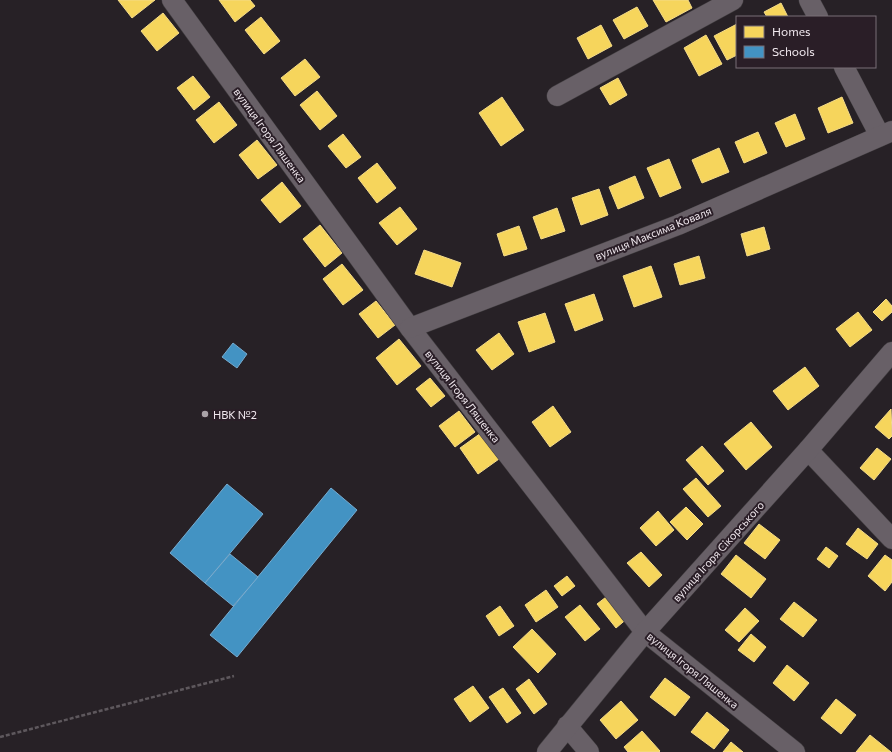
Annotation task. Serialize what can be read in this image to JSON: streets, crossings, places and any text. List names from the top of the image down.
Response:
{
  "streets": {
    "street": ["вулиця Ігоря Ляшенка", "вулиця Максима Коваля", "вулиця Ігоря Сікорського"]
  },
  "crossings": [
    ["вулиця Ігоря Ляшенка", "вулиця Максима Коваля"],
    ["вулиця Ігоря Ляшенка", "вулиця Ігоря Сікорського"]
  ],
  "places": ["НВК №2"],
  "legend": ["Homes", "Schools"]
}
